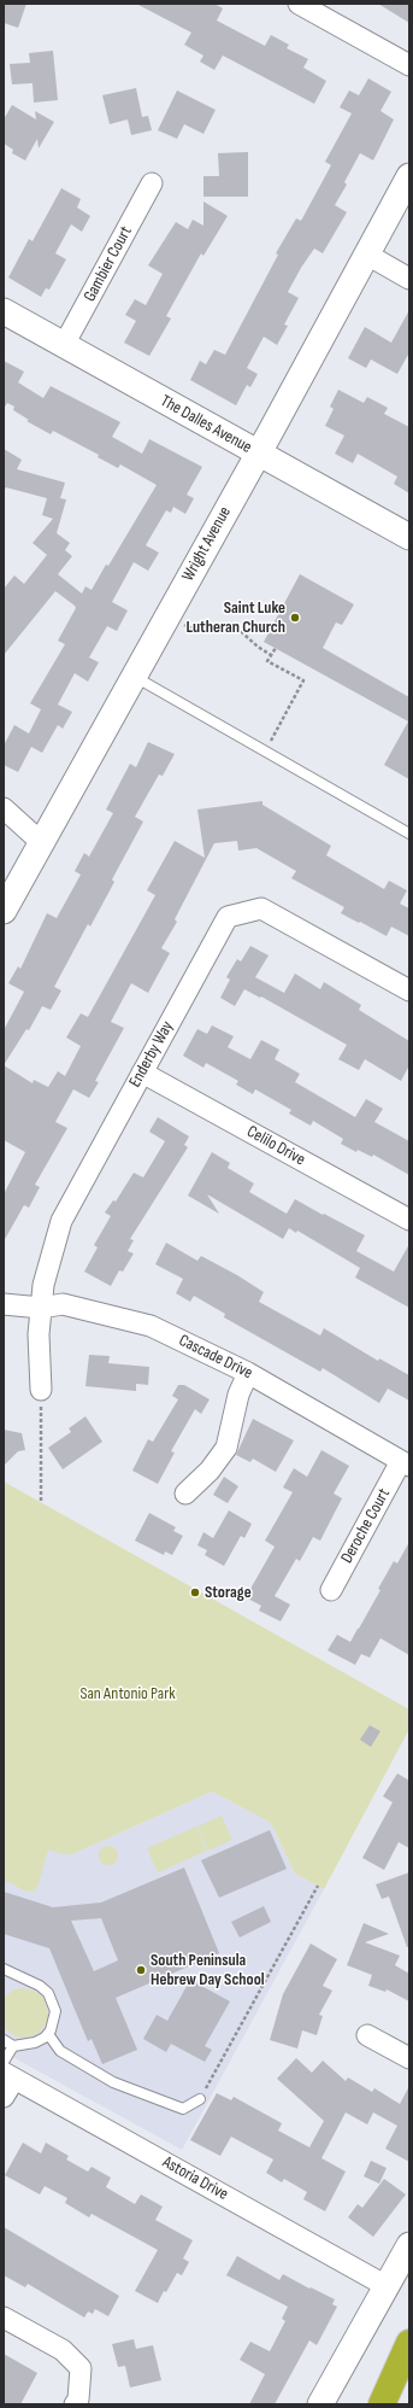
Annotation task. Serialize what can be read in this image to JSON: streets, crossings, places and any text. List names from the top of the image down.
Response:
{
  "streets": {
    "street": [
      "Gambier Court",
      "The Dalles Avenue",
      "Wright Avenue",
      "Enderby Way",
      "Celilo Drive",
      "Cascade Drive",
      "Deroche Court",
      "Astoria Drive"
    ]
  },
  "crossings": [
    ["Gambier Court", "The Dalles Avenue"],
    ["The Dalles Avenue", "Wright Avenue"],
    ["Enderby Way", "Celilo Drive"],
    ["Enderby Way", "Cascade Drive"],
    ["Cascade Drive", "Deroche Court"]
  ],
  "parks": ["San Antonio Park"],
  "places": ["Saint Luke Lutheran Church", "Storage", "South Peninsula Hebrew Day School"]
}
